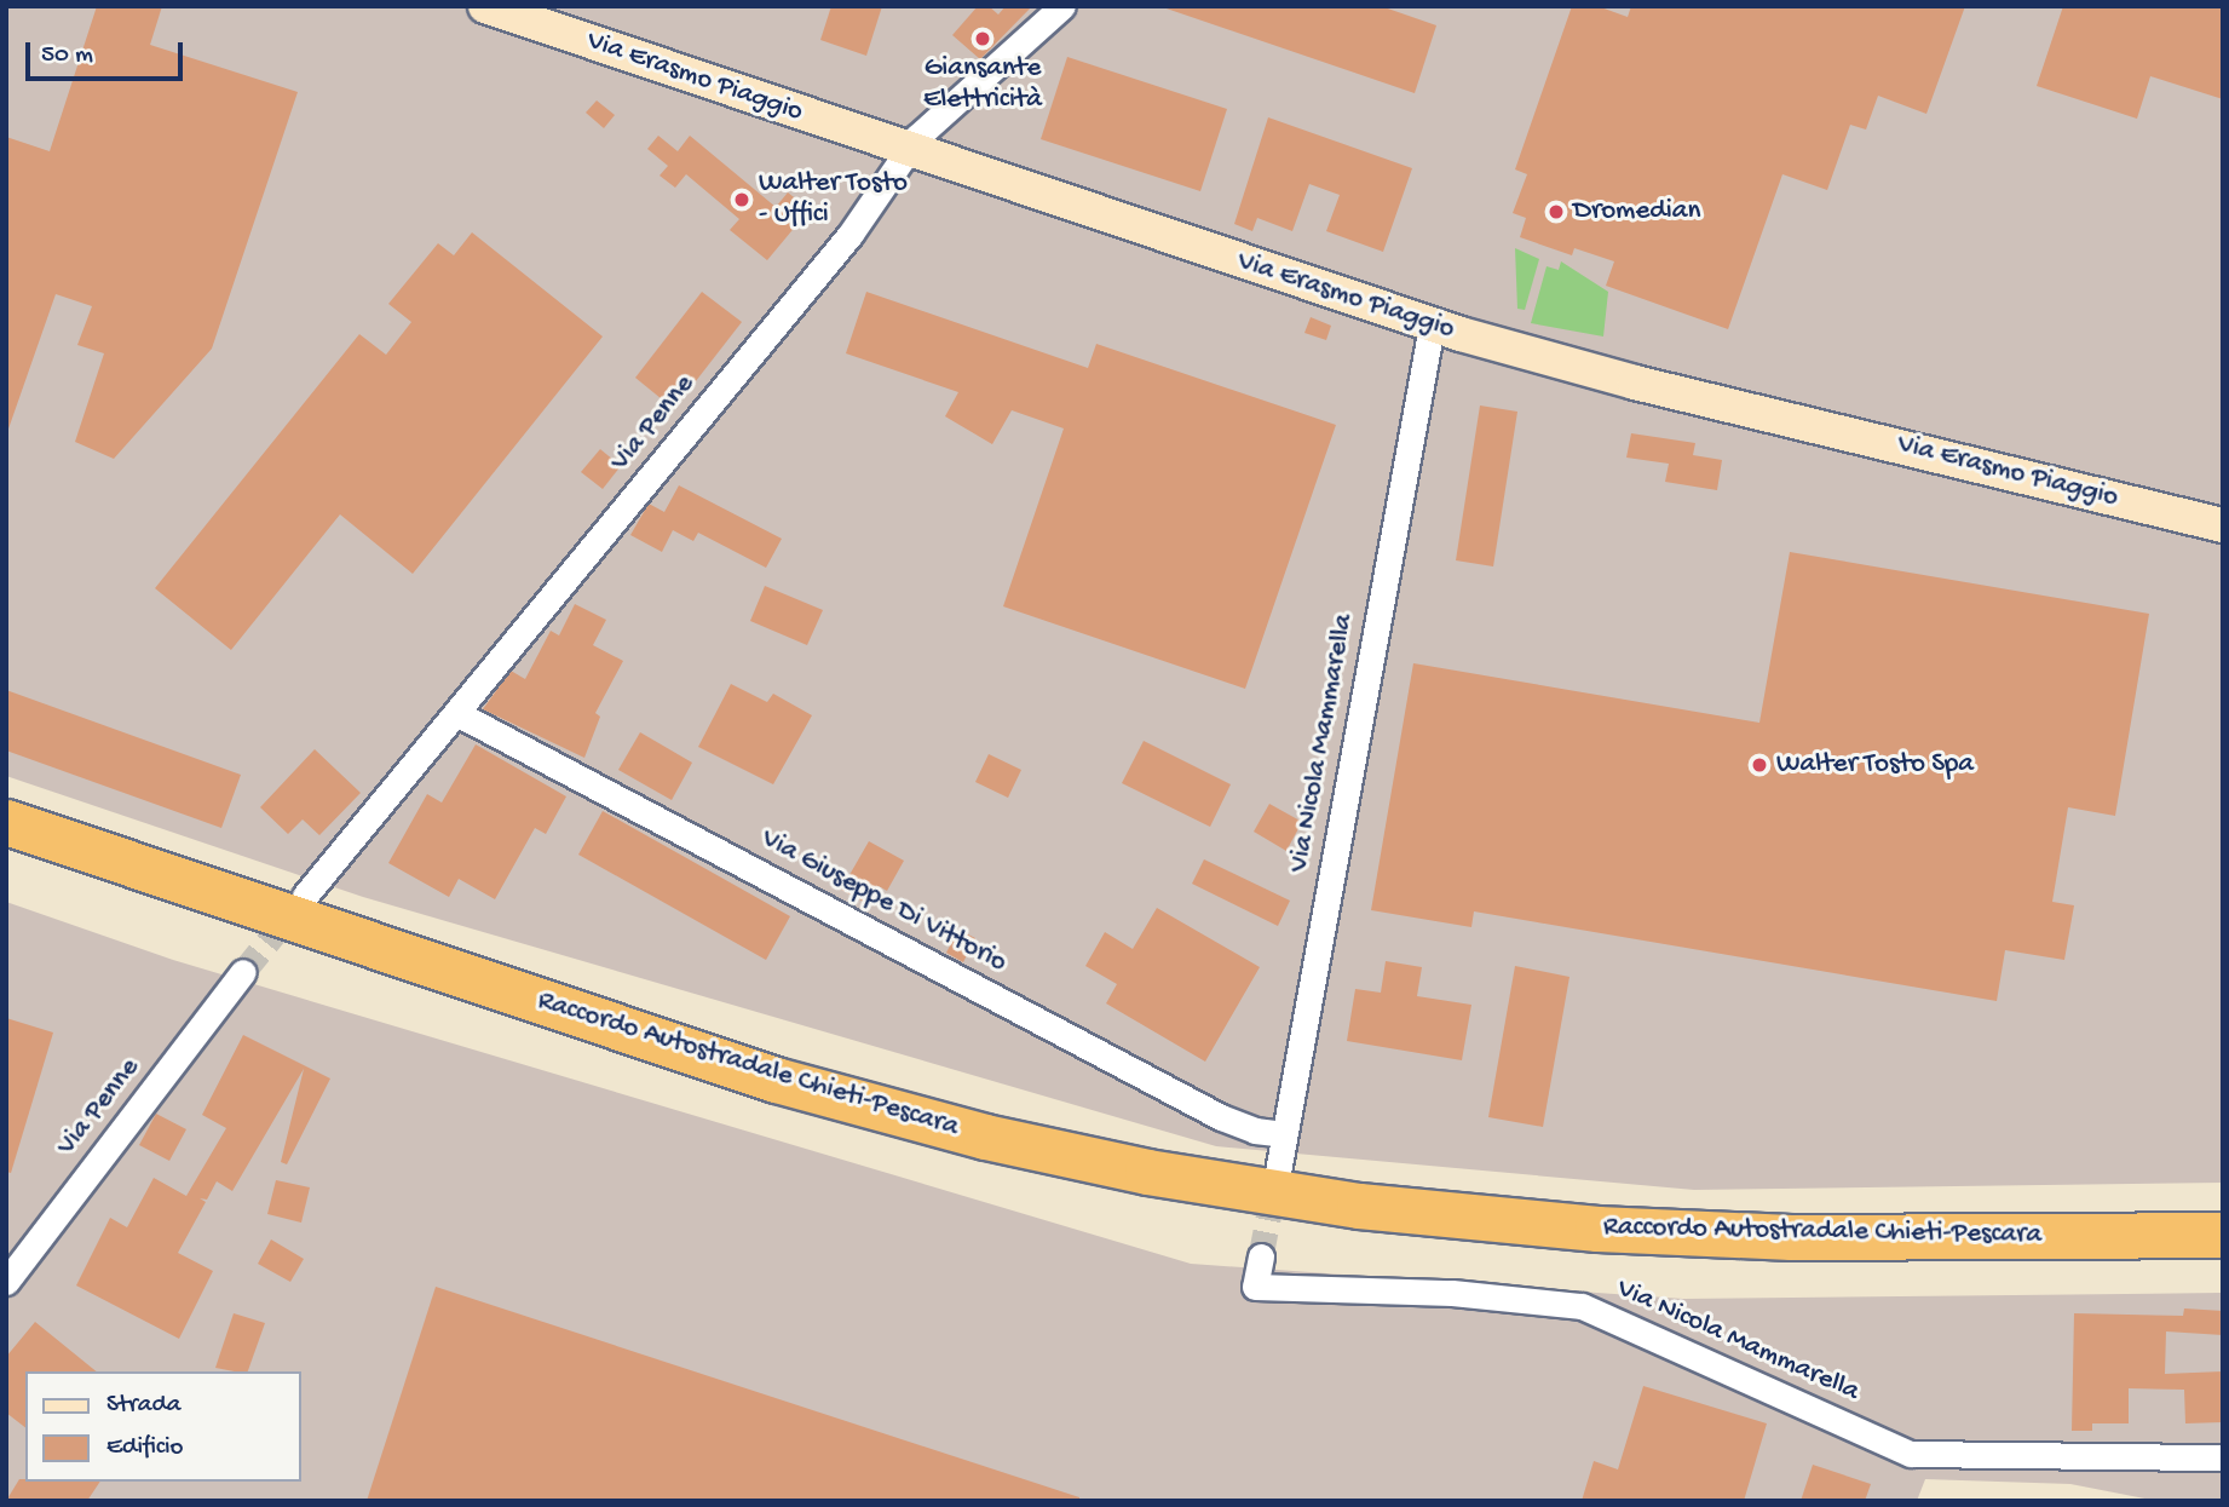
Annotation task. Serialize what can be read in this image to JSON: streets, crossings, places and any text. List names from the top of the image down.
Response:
{
  "streets": {
    "highway": ["Raccordo Autostradale Chieti-Pescara"],
    "street": [
      "Via Erasmo Piaggio",
      "Via Penne",
      "Via Nicola Mammarella",
      "Via Giuseppe Di Vittorio"
    ]
  },
  "crossings": [
    ["Via Erasmo Piaggio", "Via Penne"],
    ["Via Erasmo Piaggio", "Via Nicola Mammarella"],
    ["Via Penne", "Via Giuseppe Di Vittorio"],
    ["Via Nicola Mammarella", "Via Giuseppe Di Vittorio"]
  ],
  "places": [
    "Giansante Elettricità",
    "Walter Tosto - Uffici",
    "Dromedian",
    "Walter Tosto Spa"
  ],
  "legend": ["Strada", "Edificio"],
  "scale_bar": "50 m"
}
